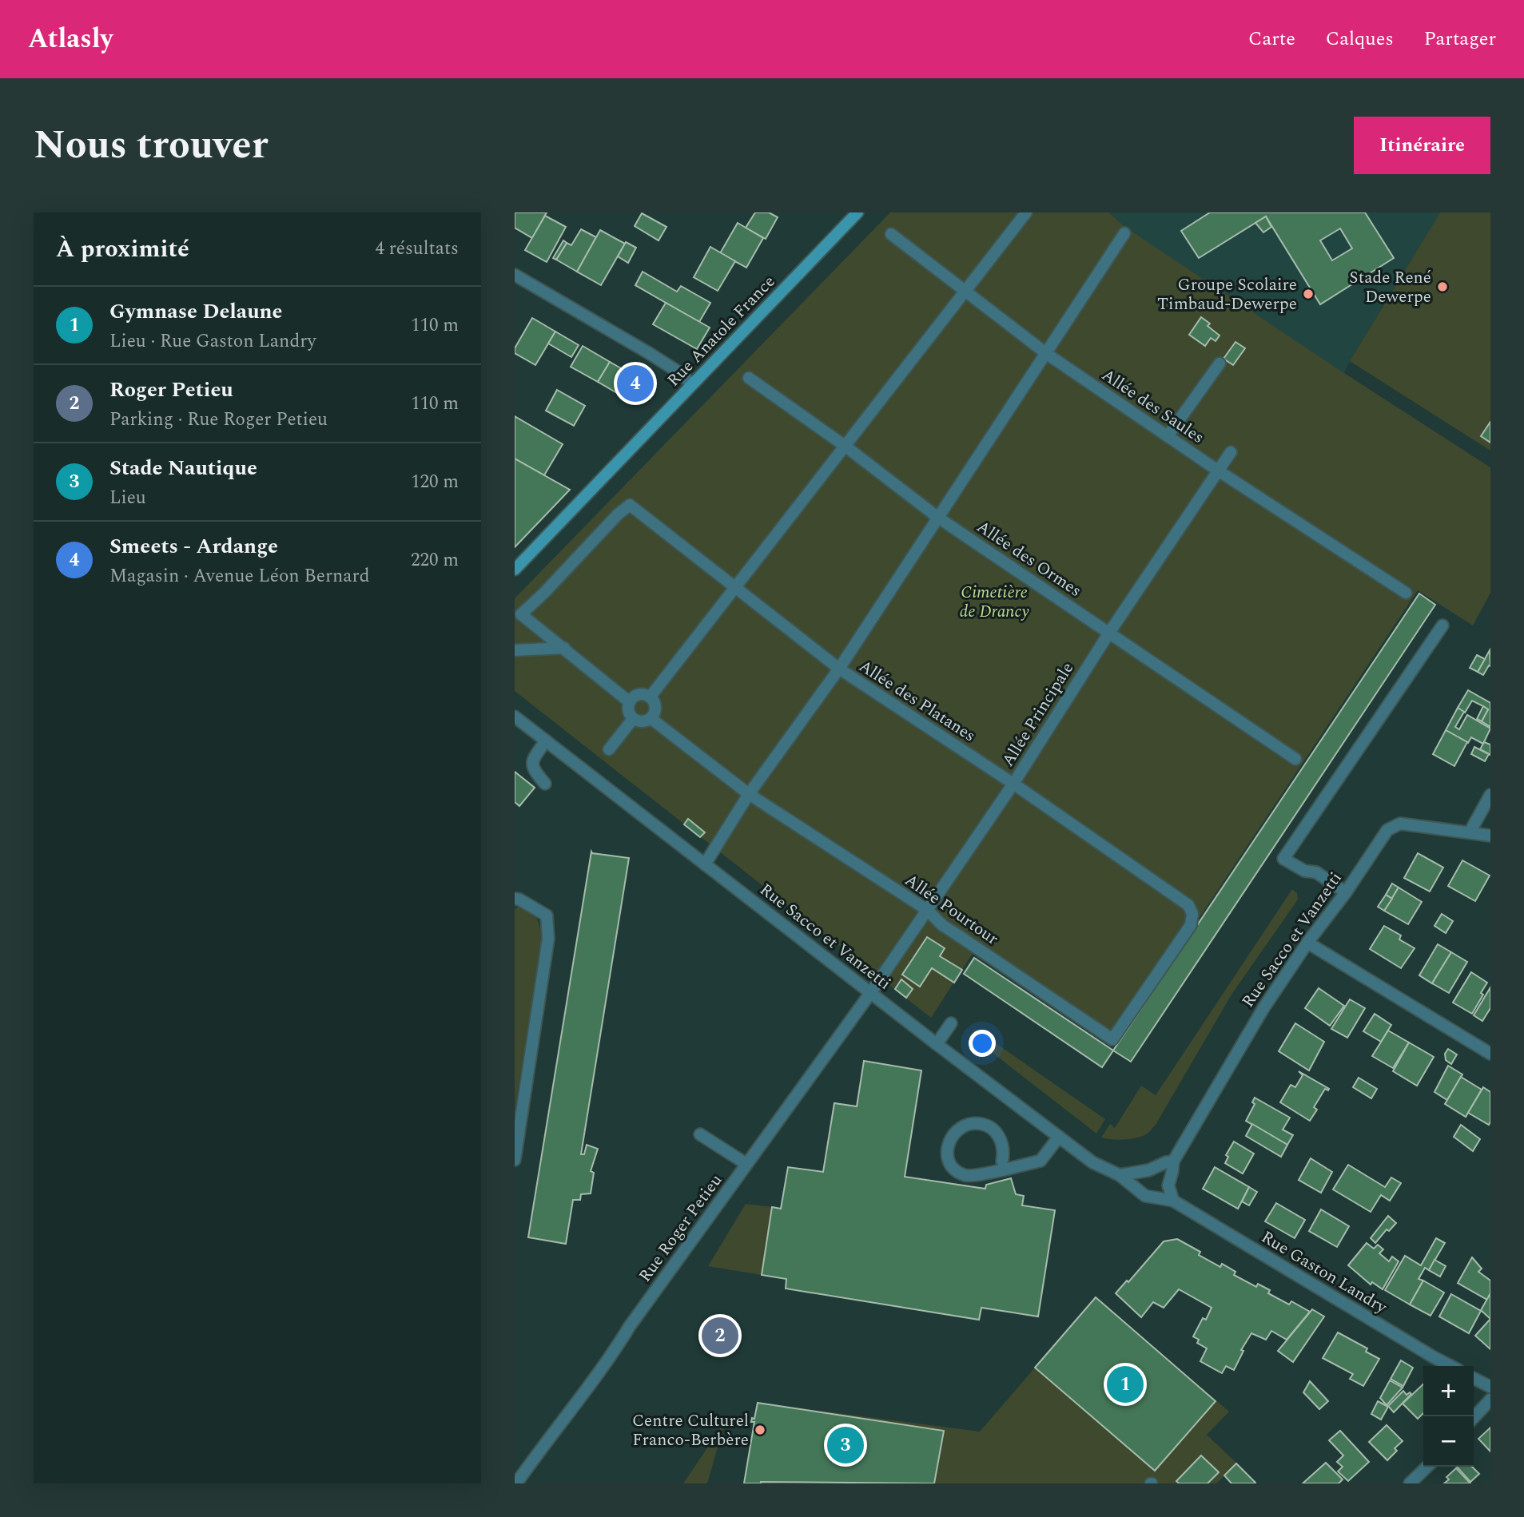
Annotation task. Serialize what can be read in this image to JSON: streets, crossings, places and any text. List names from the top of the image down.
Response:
{
  "streets": {
    "main road": ["Rue Anatole France"],
    "street": [
      "Allée des Saules",
      "Allée des Ormes",
      "Allée des Platanes",
      "Allée Principale",
      "Allée Pourtour",
      "Rue Sacco et Vanzetti",
      "Rue Roger Petieu",
      "Rue Gaston Landry"
    ]
  },
  "crossings": [
    ["Allée des Saules", "Allée Principale"],
    ["Allée des Ormes", "Allée Principale"],
    ["Allée des Platanes", "Allée Principale"],
    ["Allée des Platanes", "Allée Pourtour"],
    ["Allée Principale", "Allée Pourtour"],
    ["Allée Principale", "Rue Sacco et Vanzetti"],
    ["Allée Principale", "Rue Roger Petieu"],
    ["Rue Sacco et Vanzetti", "Rue Roger Petieu"],
    ["Rue Sacco et Vanzetti", "Rue Gaston Landry"]
  ],
  "parks": ["Cimetière de Drancy"],
  "places": ["Stade René Dewerpe", "Groupe Scolaire Timbaud-Dewerpe", "Centre Culturel Franco-Berbère"],
  "page": {
    "header": "Atlasly",
    "nav": ["Carte", "Calques", "Partager"],
    "title": "Nous trouver",
    "buttons": "Itinéraire",
    "heading": ["À proximité", "4 résultats"],
    "list": [
      {
        "mark": "1",
        "name": "Gymnase Delaune",
        "note": "Lieu · Rue Gaston Landry",
        "value": "110 m"
      },
      {
        "mark": "2",
        "name": "Roger Petieu",
        "note": "Parking · Rue Roger Petieu",
        "value": "110 m"
      },
      {
        "mark": "3",
        "name": "Stade Nautique",
        "note": "Lieu",
        "value": "120 m"
      },
      {
        "mark": "4",
        "name": "Smeets - Ardange",
        "note": "Magasin · Avenue Léon Bernard",
        "value": "220 m"
      }
    ],
    "pins": [
      "4",
      "2",
      "1",
      "3"
    ],
    "map_buttons": ["+", "−"]
  }
}
